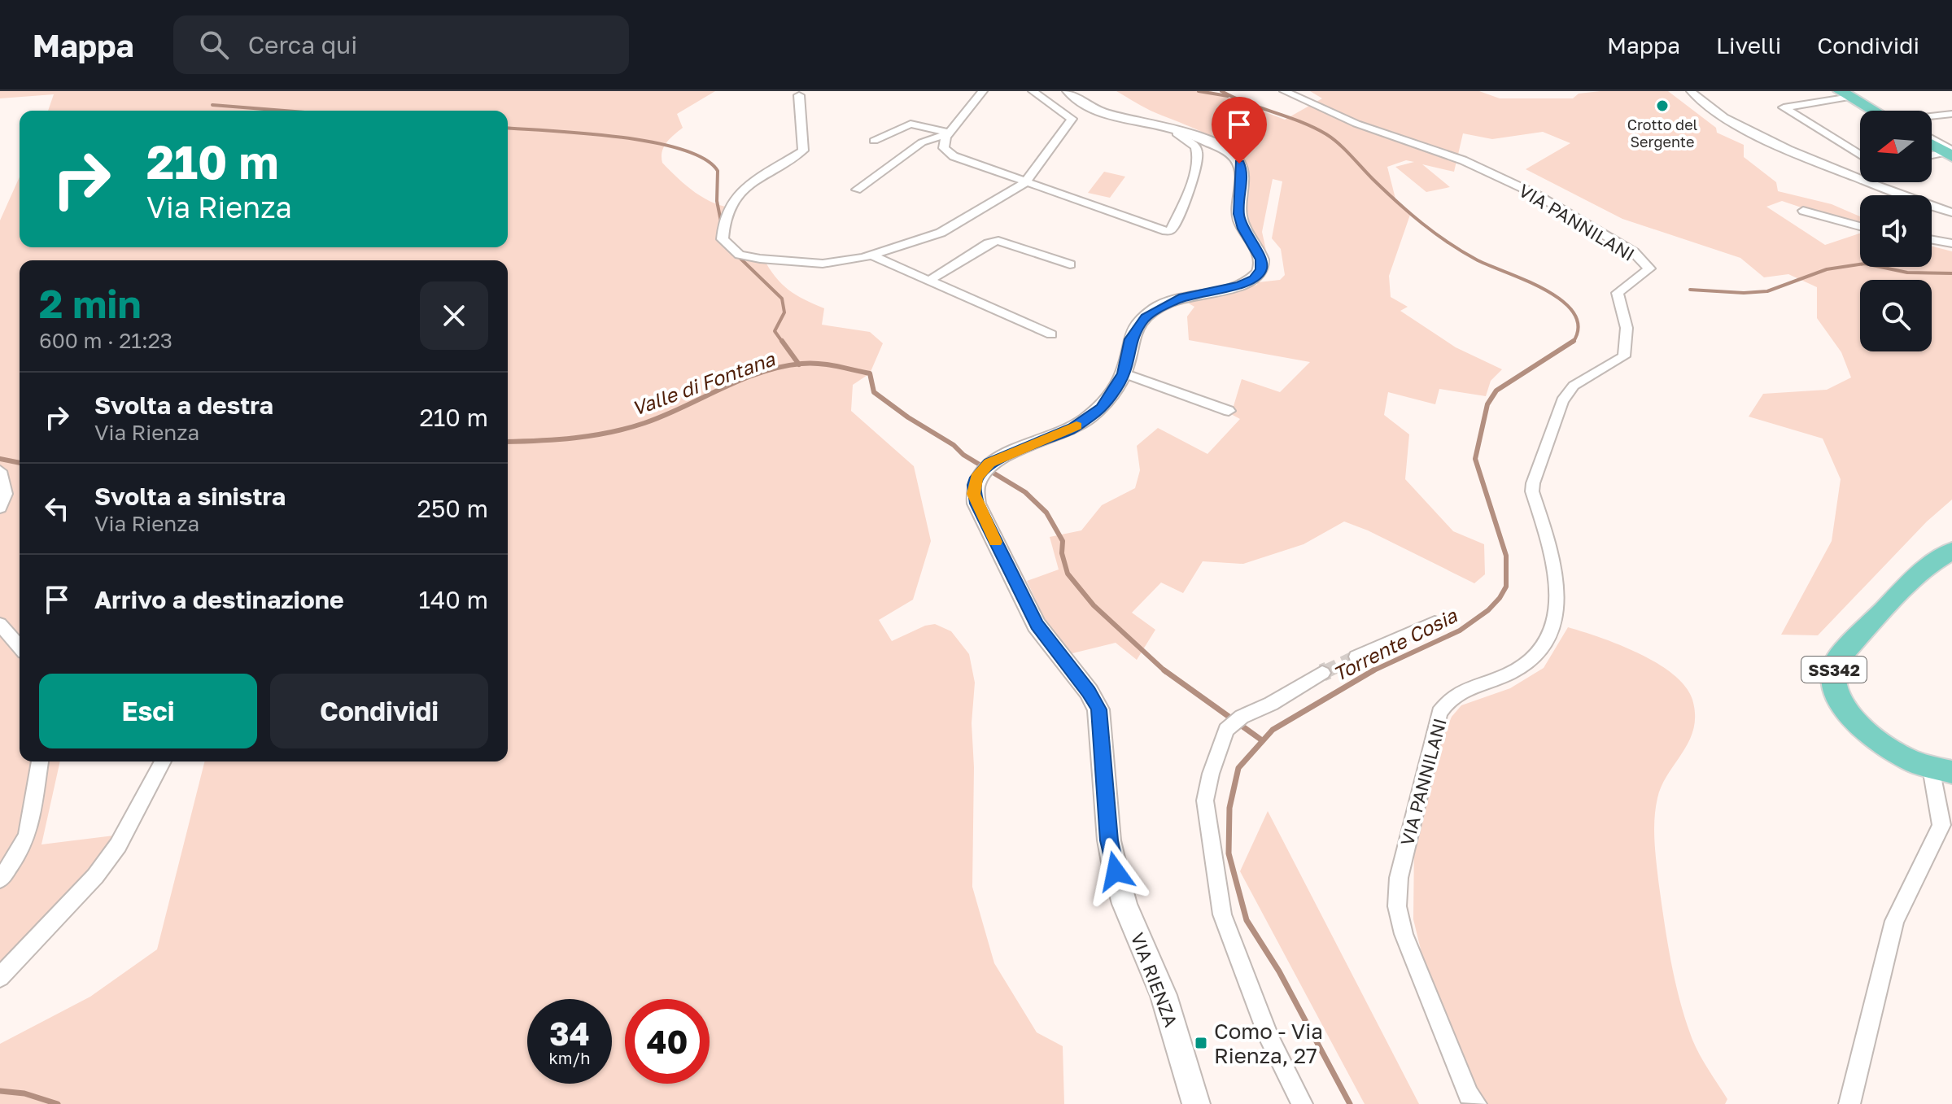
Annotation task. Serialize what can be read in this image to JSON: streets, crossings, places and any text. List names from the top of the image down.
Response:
{
  "streets": {
    "main road": ["SS342"],
    "street": ["VIA PANNILANI", "VIA RIENZA"]
  },
  "water": ["Valle di Fontana", "Torrente Cosia"],
  "places": {
    "other": ["Crotto del Sergente"],
    "transit": ["Como - Via Rienza, 27"]
  },
  "north": "left",
  "page": {
    "header": "Mappa",
    "search": "Cerca qui",
    "nav": ["Mappa", "Livelli", "Condividi"],
    "turn": ["210 m", "Via Rienza"],
    "heading": ["2 min", "600 m · 21:23"],
    "list": [
      {
        "name": "Svolta a destra",
        "note": "Via Rienza",
        "value": "210 m"
      },
      {
        "name": "Svolta a sinistra",
        "note": "Via Rienza",
        "value": "250 m"
      },
      {
        "name": "Arrivo a destinazione",
        "value": "140 m"
      }
    ],
    "buttons": ["Esci", "Condividi"],
    "speed": "34 km/h",
    "limit": "40"
  }
}
